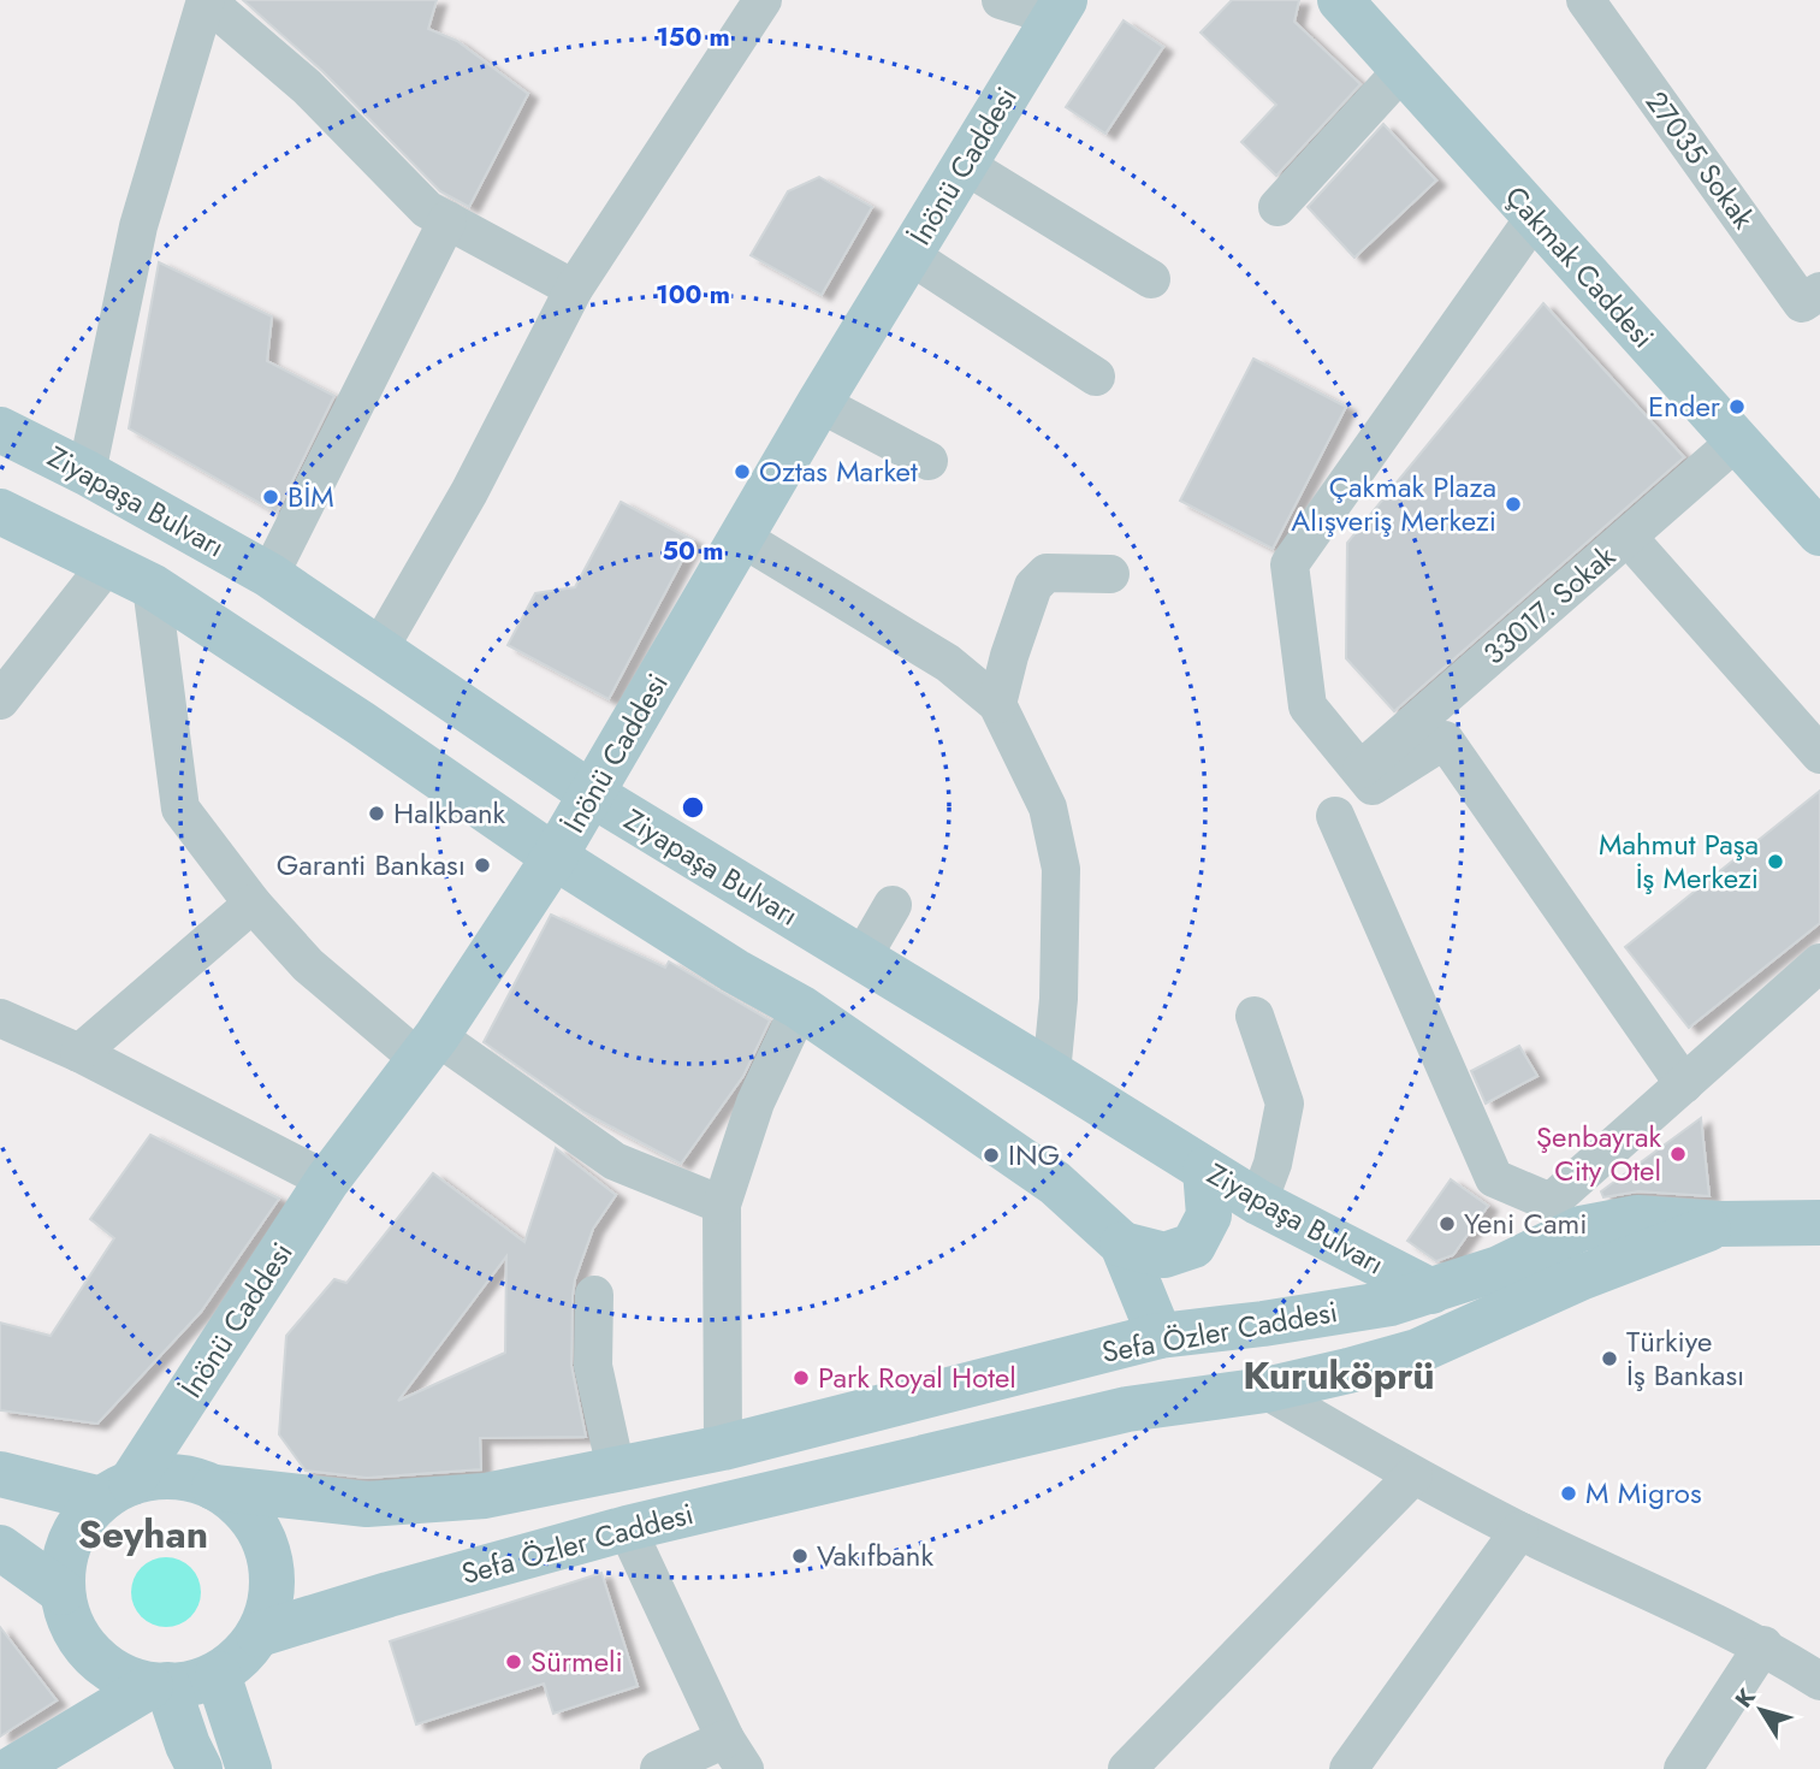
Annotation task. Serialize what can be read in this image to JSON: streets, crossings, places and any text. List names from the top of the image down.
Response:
{
  "streets": {
    "main road": [
      "İnönü Caddesi",
      "Çakmak Caddesi",
      "Ziyapaşa Bulvarı",
      "Sefa Özler Caddesi"
    ],
    "street": ["27035 Sokak", "33017. Sokak"]
  },
  "crossings": [
    ["İnönü Caddesi", "Ziyapaşa Bulvarı"],
    ["İnönü Caddesi", "Sefa Özler Caddesi"],
    ["Çakmak Caddesi", "33017. Sokak"],
    ["Ziyapaşa Bulvarı", "Sefa Özler Caddesi"]
  ],
  "districts": ["Kuruköprü", "Seyhan"],
  "places": [
    "Ender",
    "Oztas Market",
    "BİM",
    "Çakmak Plaza Alışveriş Merkezi",
    "Halkbank",
    "Mahmut Paşa İş Merkezi",
    "Garanti Bankası",
    "Şenbayrak City Otel",
    "ING",
    "Yeni Cami",
    "Türkiye İş Bankası",
    "Park Royal Hotel",
    "M Migros",
    "Vakıfbank",
    "Sürmeli"
  ],
  "north": "top left",
  "rings": ["150 m", "100 m", "50 m"]
}
